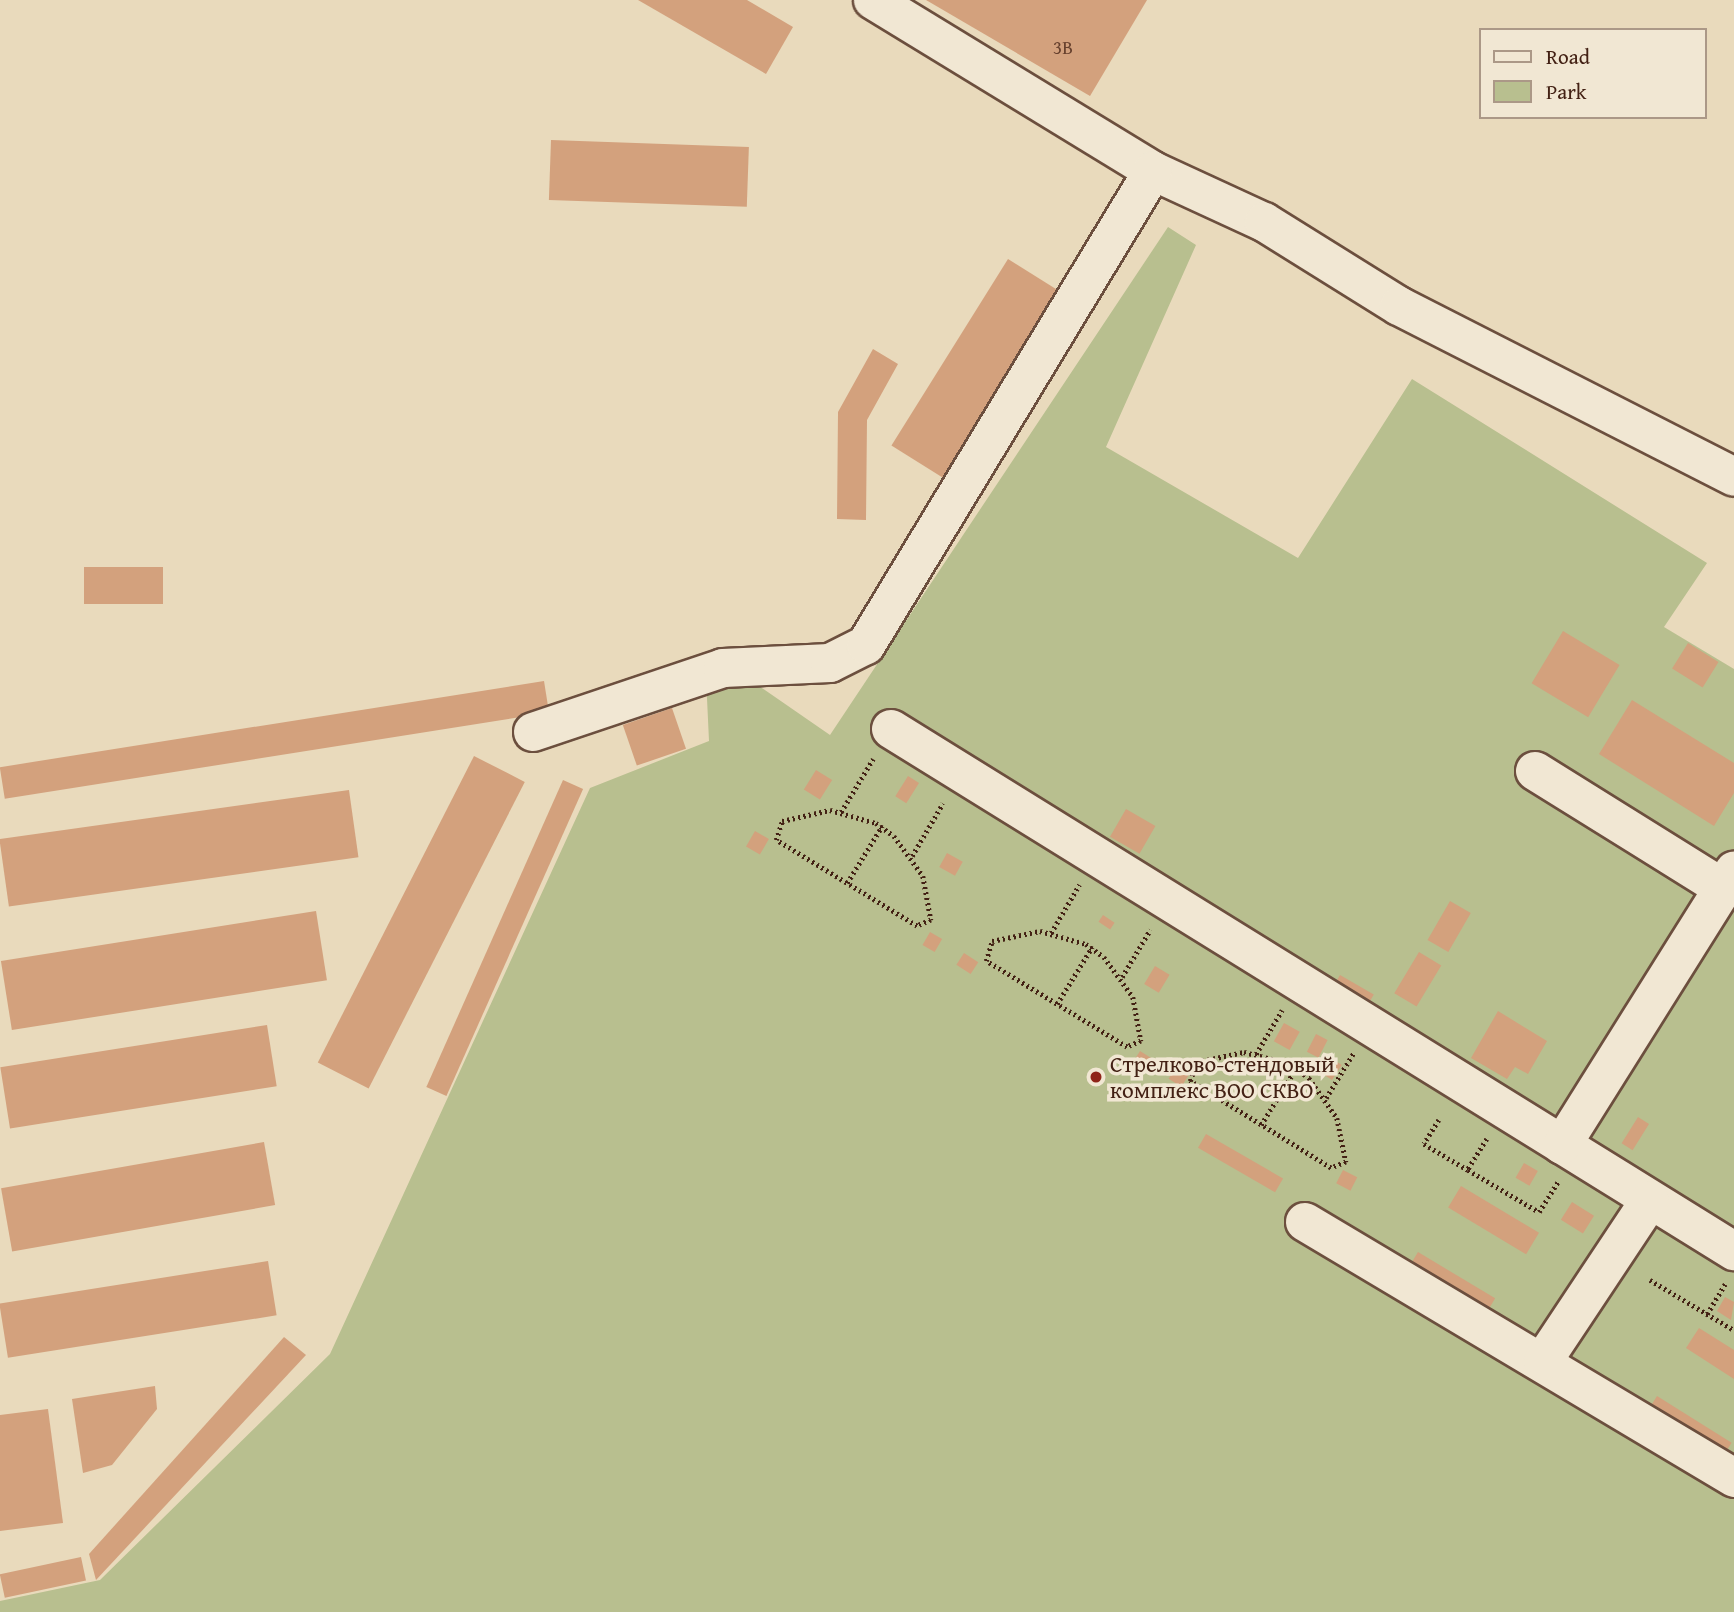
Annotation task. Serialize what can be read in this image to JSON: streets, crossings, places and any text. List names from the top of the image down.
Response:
{
  "places": ["Стрелково-стендовый комплекс ВОО СКВО"],
  "house_numbers": ["3В"],
  "legend": ["Road", "Park"]
}
